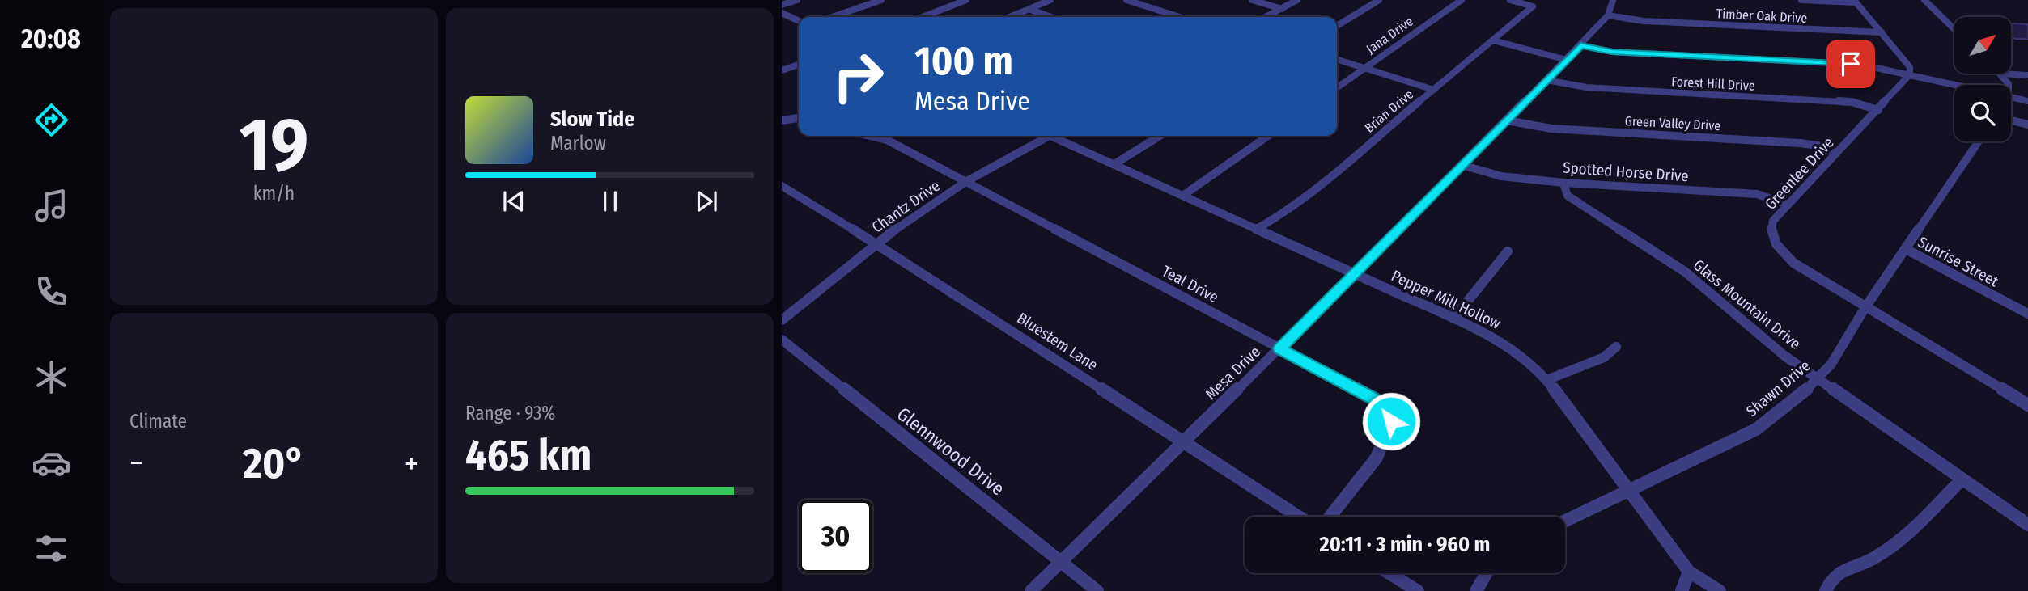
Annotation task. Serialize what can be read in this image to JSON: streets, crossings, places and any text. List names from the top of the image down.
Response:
{
  "streets": {
    "street": [
      "Timber Oak Drive",
      "Jana Drive",
      "Forest Hill Drive",
      "Brian Drive",
      "Green Valley Drive",
      "Spotted Horse Drive",
      "Greenlee Drive",
      "Chantz Drive",
      "Sunrise Street",
      "Teal Drive",
      "Pepper Mill Hollow",
      "Glass Mountain Drive",
      "Bluestem Lane",
      "Mesa Drive",
      "Shawn Drive",
      "Glennwood Drive"
    ]
  },
  "crossings": [
    ["Timber Oak Drive", "Mesa Drive"],
    ["Forest Hill Drive", "Greenlee Drive"],
    ["Forest Hill Drive", "Mesa Drive"],
    ["Brian Drive", "Pepper Mill Hollow"],
    ["Green Valley Drive", "Greenlee Drive"],
    ["Green Valley Drive", "Mesa Drive"],
    ["Spotted Horse Drive", "Greenlee Drive"],
    ["Spotted Horse Drive", "Glass Mountain Drive"],
    ["Spotted Horse Drive", "Mesa Drive"],
    ["Greenlee Drive", "Shawn Drive"],
    ["Chantz Drive", "Teal Drive"],
    ["Chantz Drive", "Bluestem Lane"],
    ["Sunrise Street", "Shawn Drive"],
    ["Teal Drive", "Mesa Drive"],
    ["Pepper Mill Hollow", "Mesa Drive"],
    ["Pepper Mill Hollow", "Shawn Drive"],
    ["Glass Mountain Drive", "Shawn Drive"],
    ["Bluestem Lane", "Mesa Drive"],
    ["Mesa Drive", "Glennwood Drive"]
  ],
  "north": "top right",
  "page": {
    "tabs": "20:08",
    "tile": [
      ["19", "km/h"],
      "Climate",
      ["Range · 93%", "465 km"]
    ],
    "turn": ["100 m", "Mesa Drive"],
    "song": ["Slow Tide", "Marlow"],
    "heat": ["−", "20°", "+"],
    "limit": "30",
    "trip": "20:11 · 3 min · 960 m"
  }
}
